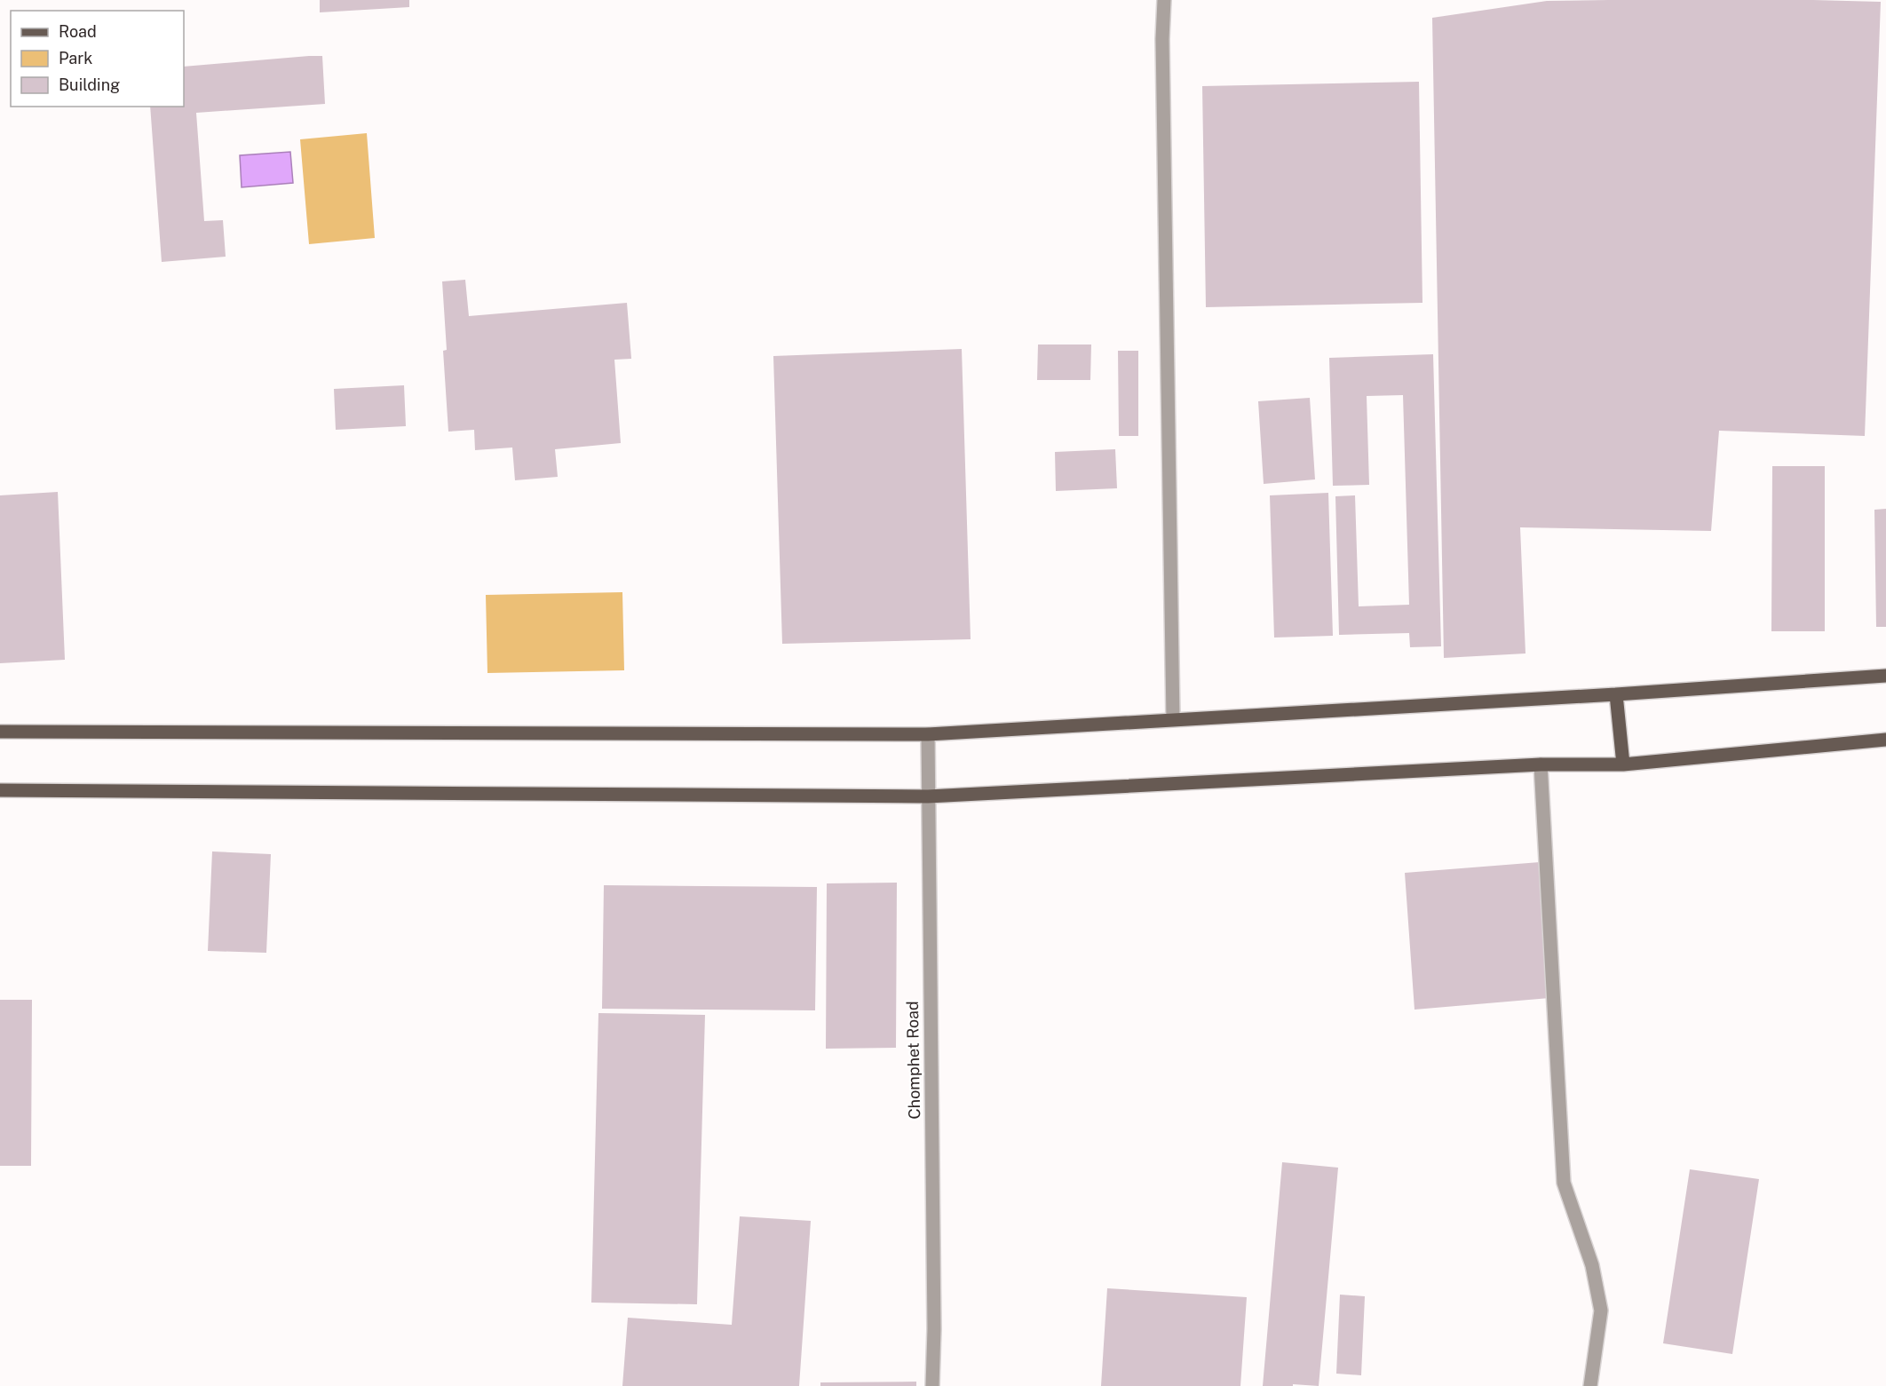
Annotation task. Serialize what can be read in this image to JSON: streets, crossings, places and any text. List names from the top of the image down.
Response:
{
  "streets": {
    "street": ["Chomphet Road"]
  },
  "legend": ["Road", "Park", "Building"]
}
